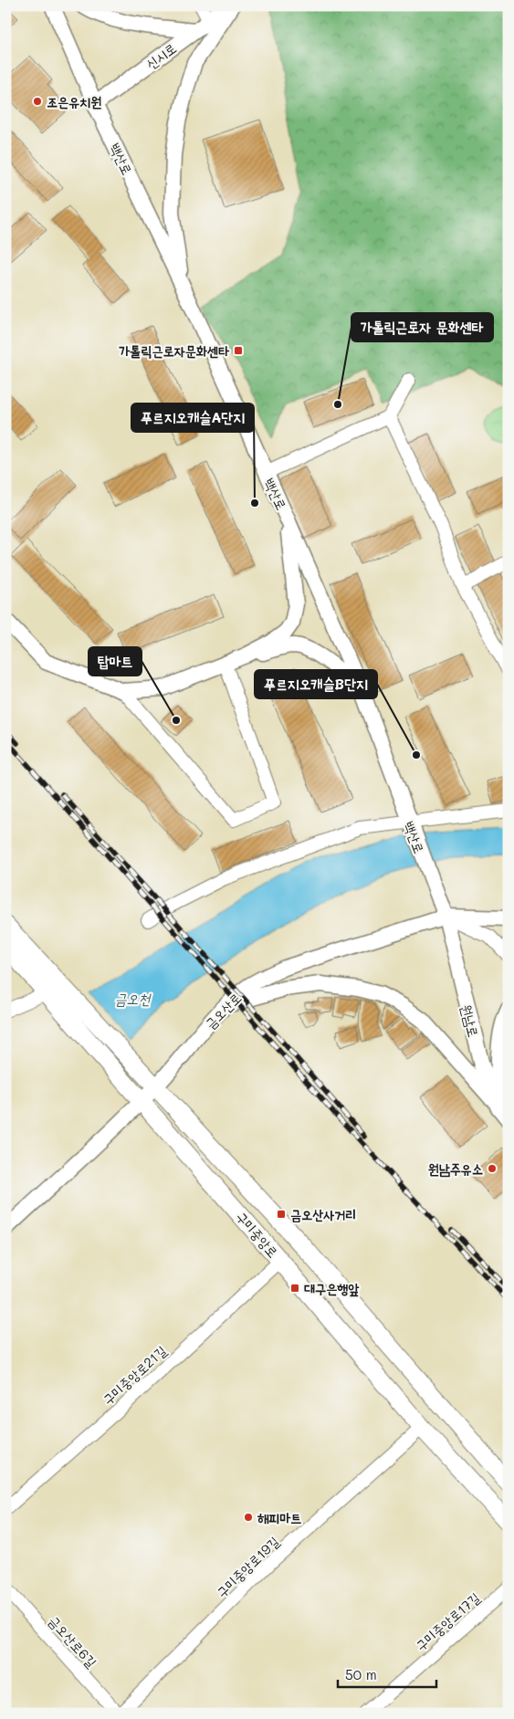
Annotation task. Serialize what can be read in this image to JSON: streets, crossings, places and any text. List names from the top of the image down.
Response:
{
  "streets": {
    "main road": ["구미중앙로"],
    "street": [
      "신시로",
      "백산로",
      "금오산로",
      "원남로",
      "구미중앙로21길",
      "구미중앙로19길",
      "구미중앙로17길",
      "금오산로6길"
    ]
  },
  "crossings": [
    ["신시로", "백산로"],
    ["백산로", "금오산로"],
    ["백산로", "원남로"],
    ["금오산로", "원남로"],
    ["금오산로", "구미중앙로"],
    ["구미중앙로", "구미중앙로21길"],
    ["구미중앙로", "구미중앙로19길"],
    ["구미중앙로19길", "금오산로6길"]
  ],
  "water": ["금오천"],
  "places": {
    "other": [
      "조은유치원",
      "가톨릭근로자 문화센타",
      "푸르지오캐슬A단지",
      "탑마트",
      "푸르지오캐슬B단지",
      "원남주유소",
      "해피마트"
    ],
    "transit": ["가톨릭근로자문화센타", "금오산사거리", "대구은행앞"]
  },
  "scale_bar": "50 m"
}
